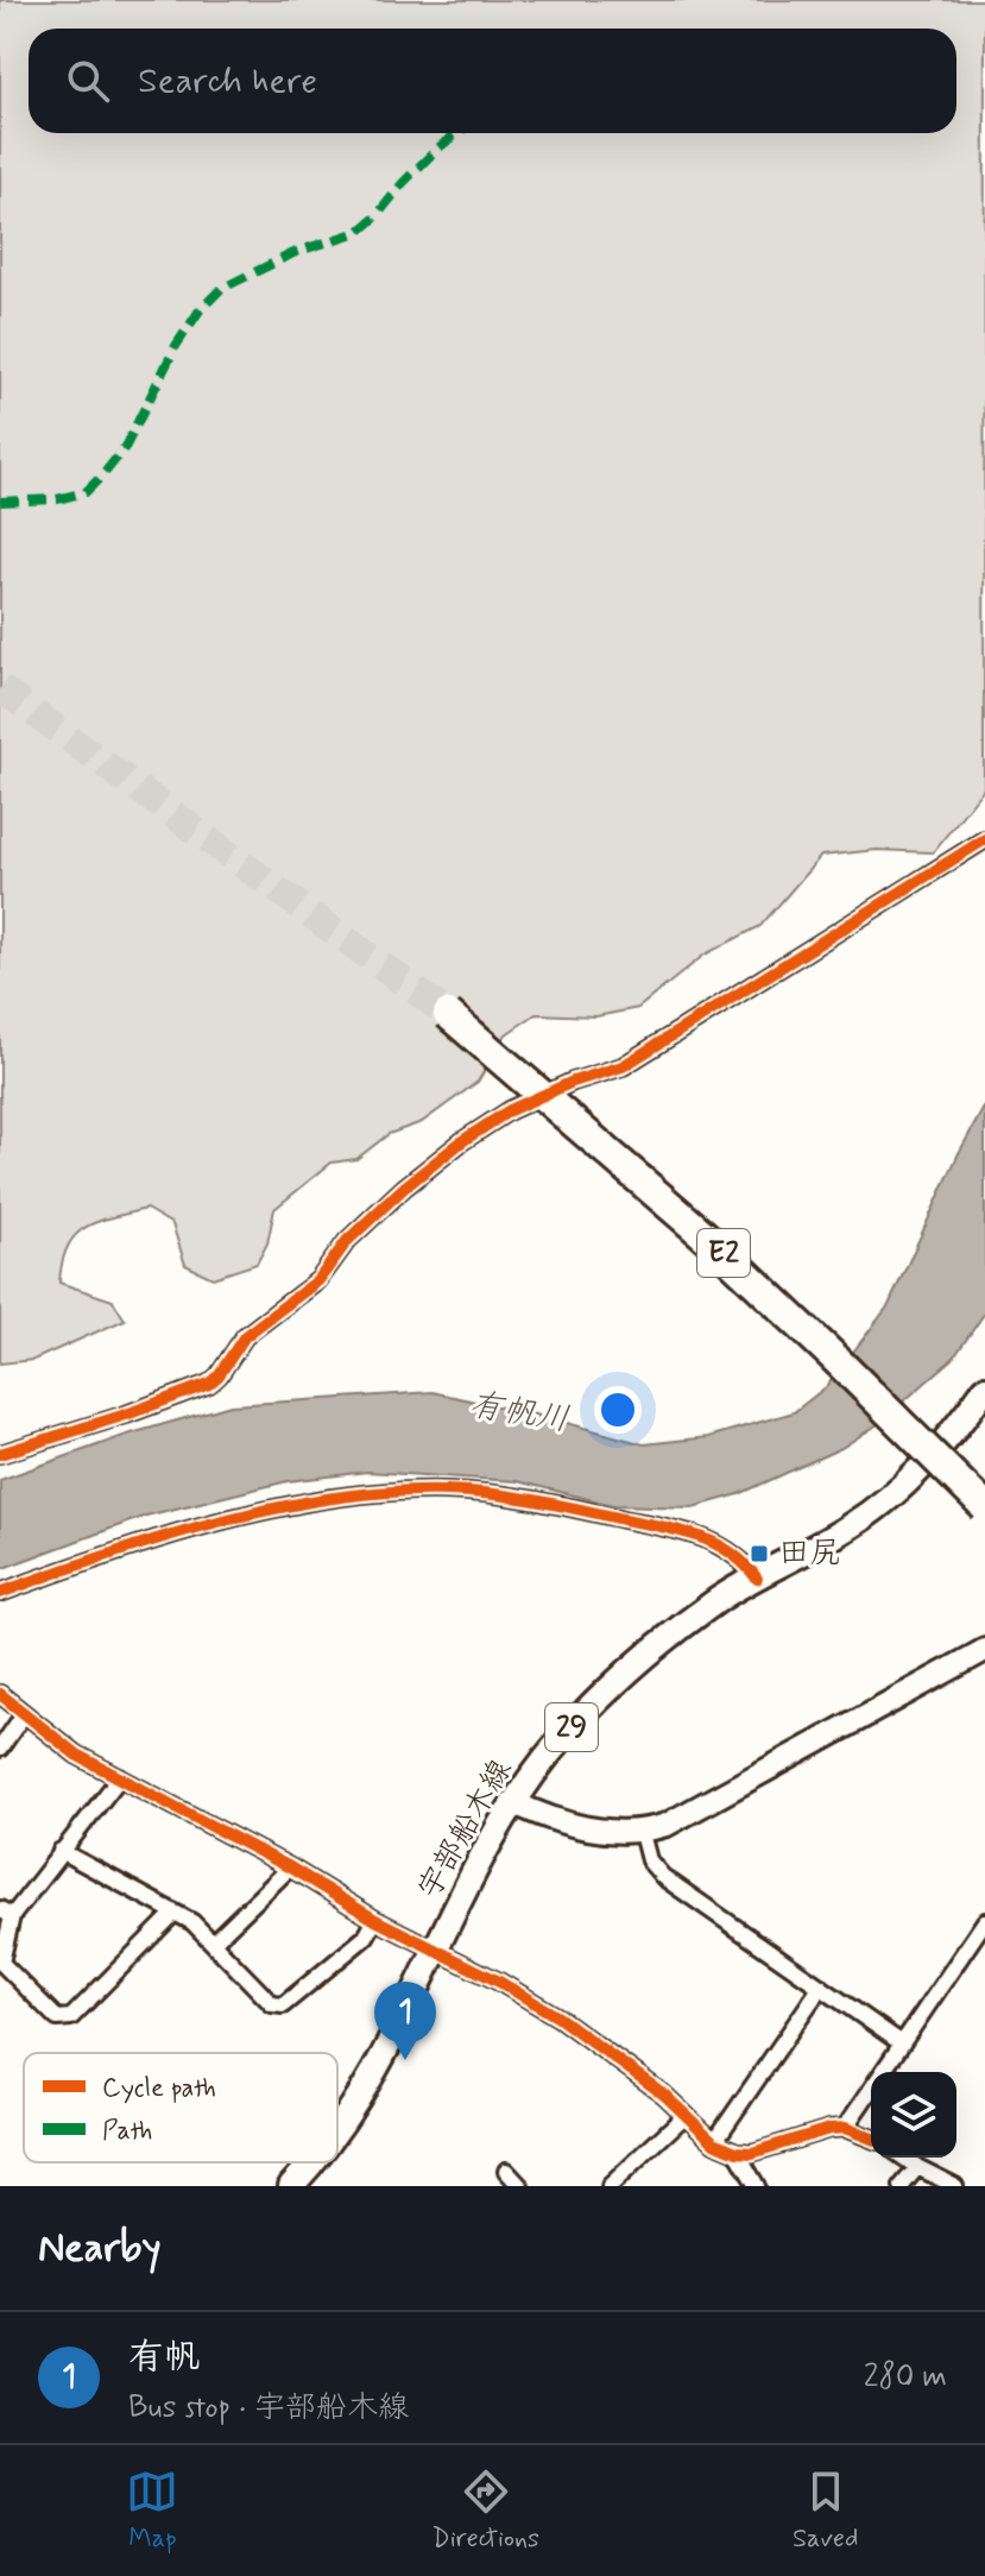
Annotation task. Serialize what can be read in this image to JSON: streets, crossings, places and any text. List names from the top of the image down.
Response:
{
  "streets": {
    "highway": ["E2"],
    "main road": ["29", "宇部船木線"]
  },
  "water": ["有帆川"],
  "places": {
    "transit": ["田尻"]
  },
  "legend": ["Cycle path", "Path"],
  "page": {
    "search": "Search here",
    "pins": "1",
    "heading": "Nearby",
    "list": [
      {
        "mark": "1",
        "name": "有帆",
        "note": "Bus stop · 宇部船木線",
        "value": "280 m"
      }
    ],
    "nav": ["Map", "Directions", "Saved"]
  }
}
